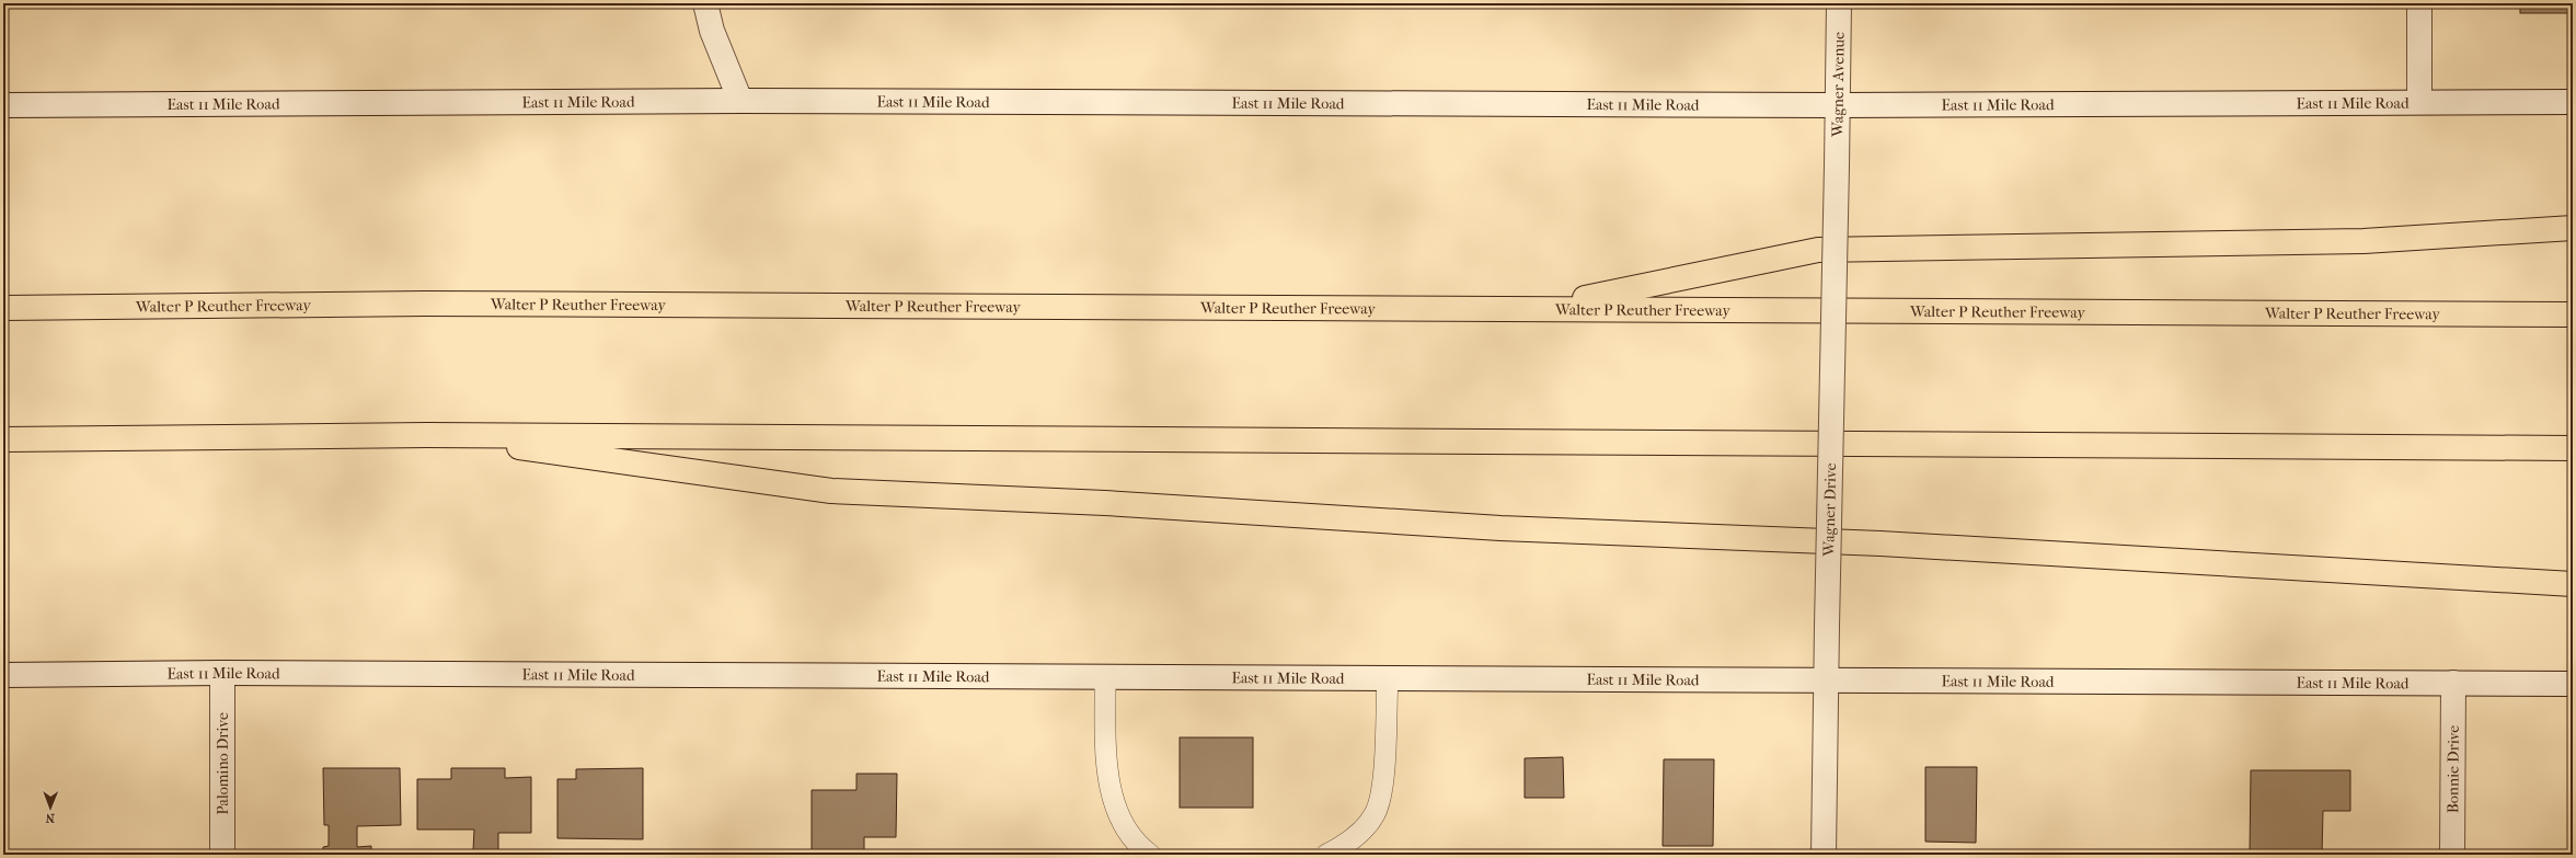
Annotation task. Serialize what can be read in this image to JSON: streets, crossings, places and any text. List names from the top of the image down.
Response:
{
  "streets": {
    "highway": ["Walter P Reuther Freeway"],
    "main road": [
      "Wagner Avenue",
      "East 11 Mile Road",
      "Wagner Drive",
      "Palomino Drive",
      "Bonnie Drive"
    ]
  },
  "crossings": [
    ["Wagner Avenue", "East 11 Mile Road"],
    ["Wagner Avenue", "Wagner Drive"],
    ["East 11 Mile Road", "Wagner Drive"],
    ["East 11 Mile Road", "Palomino Drive"],
    ["East 11 Mile Road", "Bonnie Drive"]
  ],
  "north": "bottom"
}
